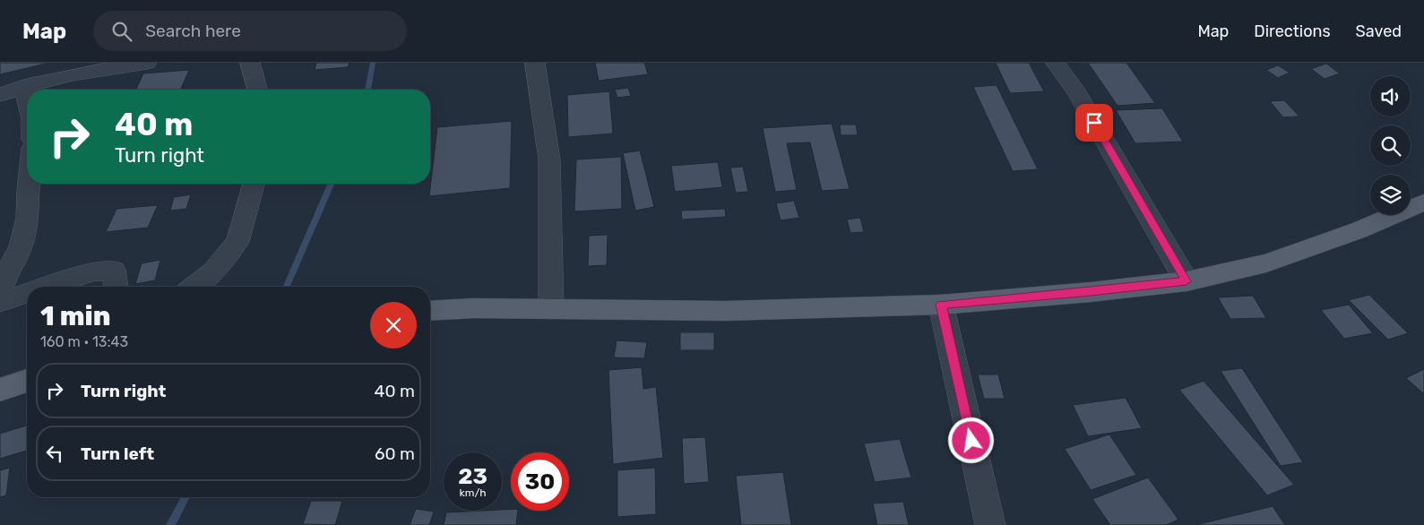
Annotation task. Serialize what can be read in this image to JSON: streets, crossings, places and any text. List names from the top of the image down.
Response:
{
  "page": {
    "header": "Map",
    "search": "Search here",
    "nav": ["Map", "Directions", "Saved"],
    "turn": ["40 m", "Turn right"],
    "heading": ["1 min", "160 m · 13:43"],
    "list": [
      {
        "name": "Turn right",
        "value": "40 m"
      },
      {
        "name": "Turn left",
        "value": "60 m"
      }
    ],
    "speed": "23 km/h",
    "limit": "30"
  }
}
